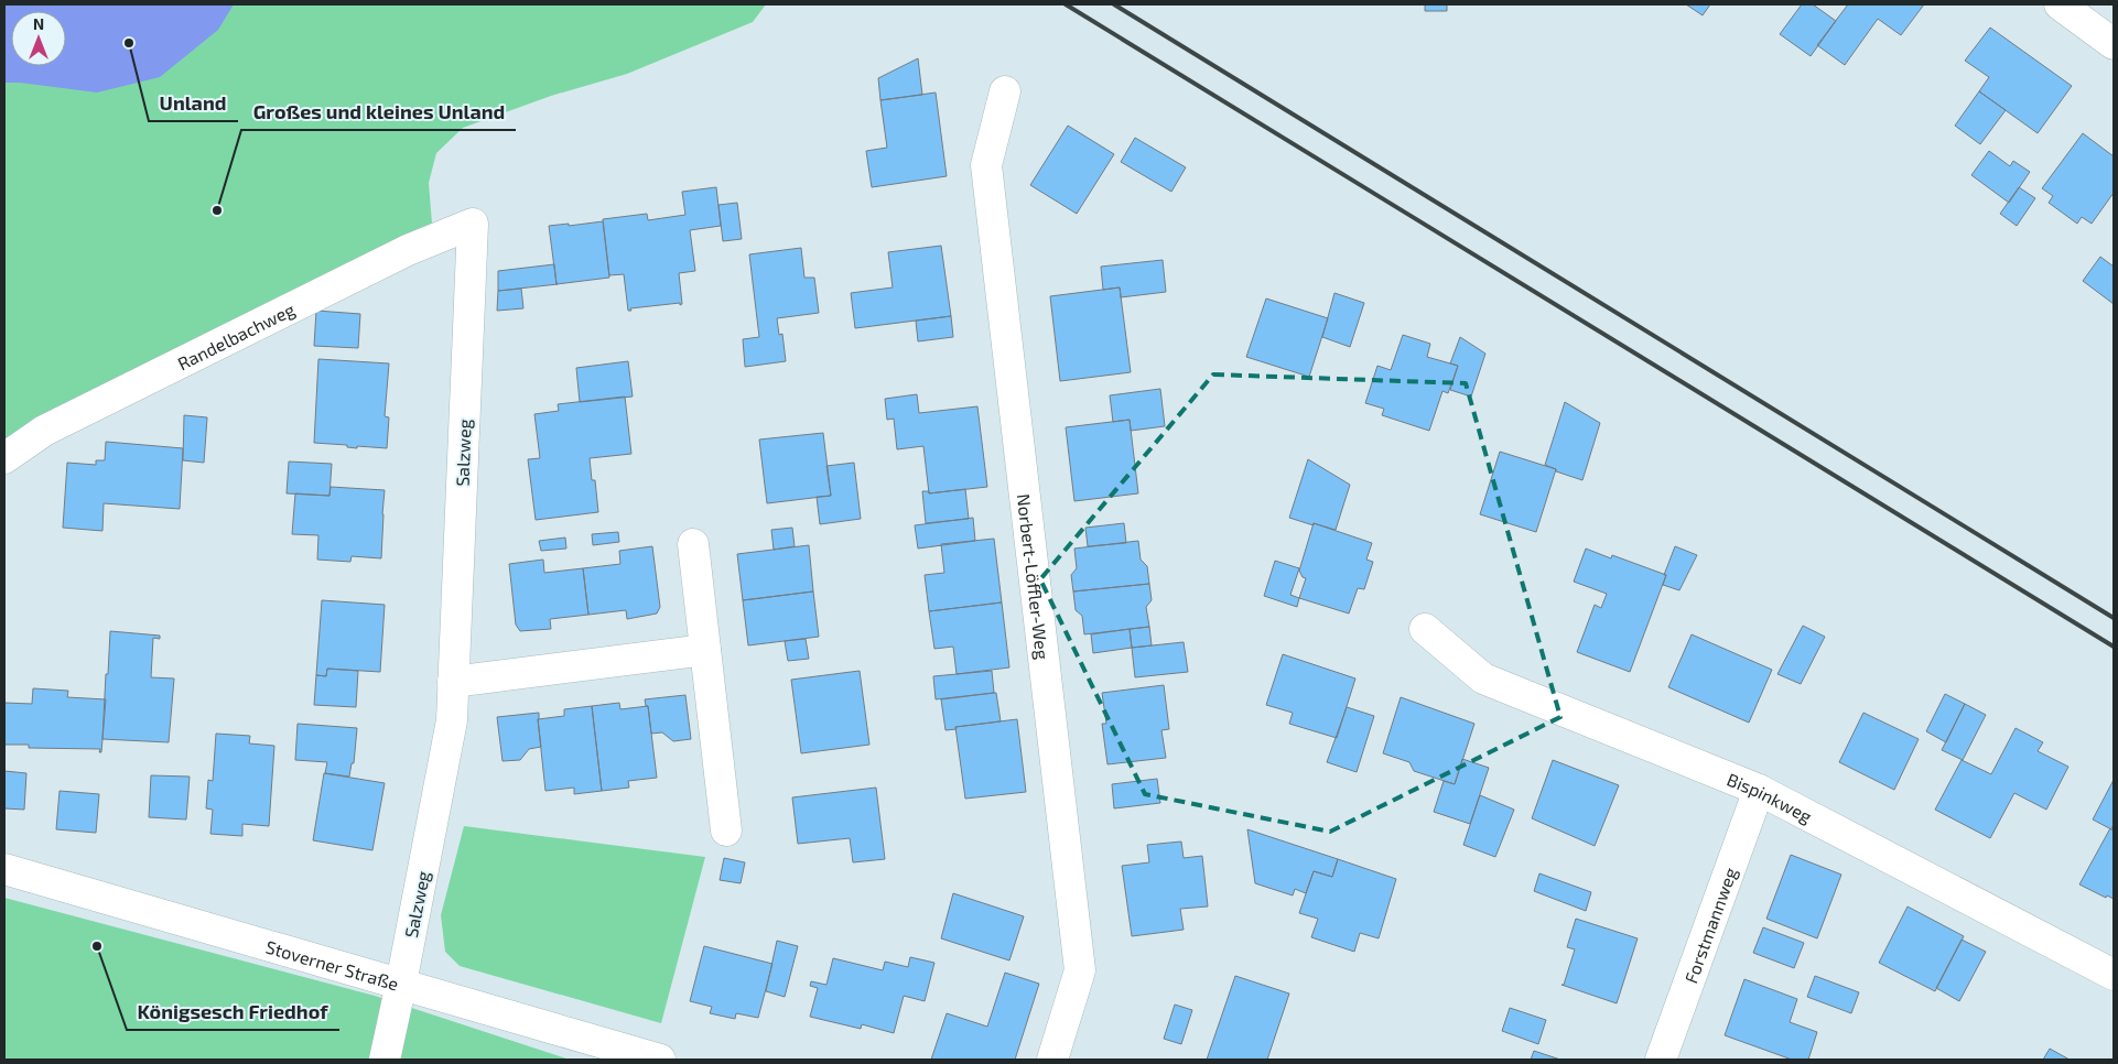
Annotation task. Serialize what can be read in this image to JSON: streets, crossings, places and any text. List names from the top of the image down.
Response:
{
  "streets": {
    "street": [
      "Randelbachweg",
      "Salzweg",
      "Norbert-Löffler-Weg",
      "Bispinkweg",
      "Forstmannweg",
      "Stoverner Straße"
    ]
  },
  "crossings": [
    ["Randelbachweg", "Salzweg"],
    ["Salzweg", "Stoverner Straße"],
    ["Bispinkweg", "Forstmannweg"]
  ],
  "places": ["Unland", "Großes und kleines Unland", "Königsesch Friedhof"],
  "north": "top"
}
